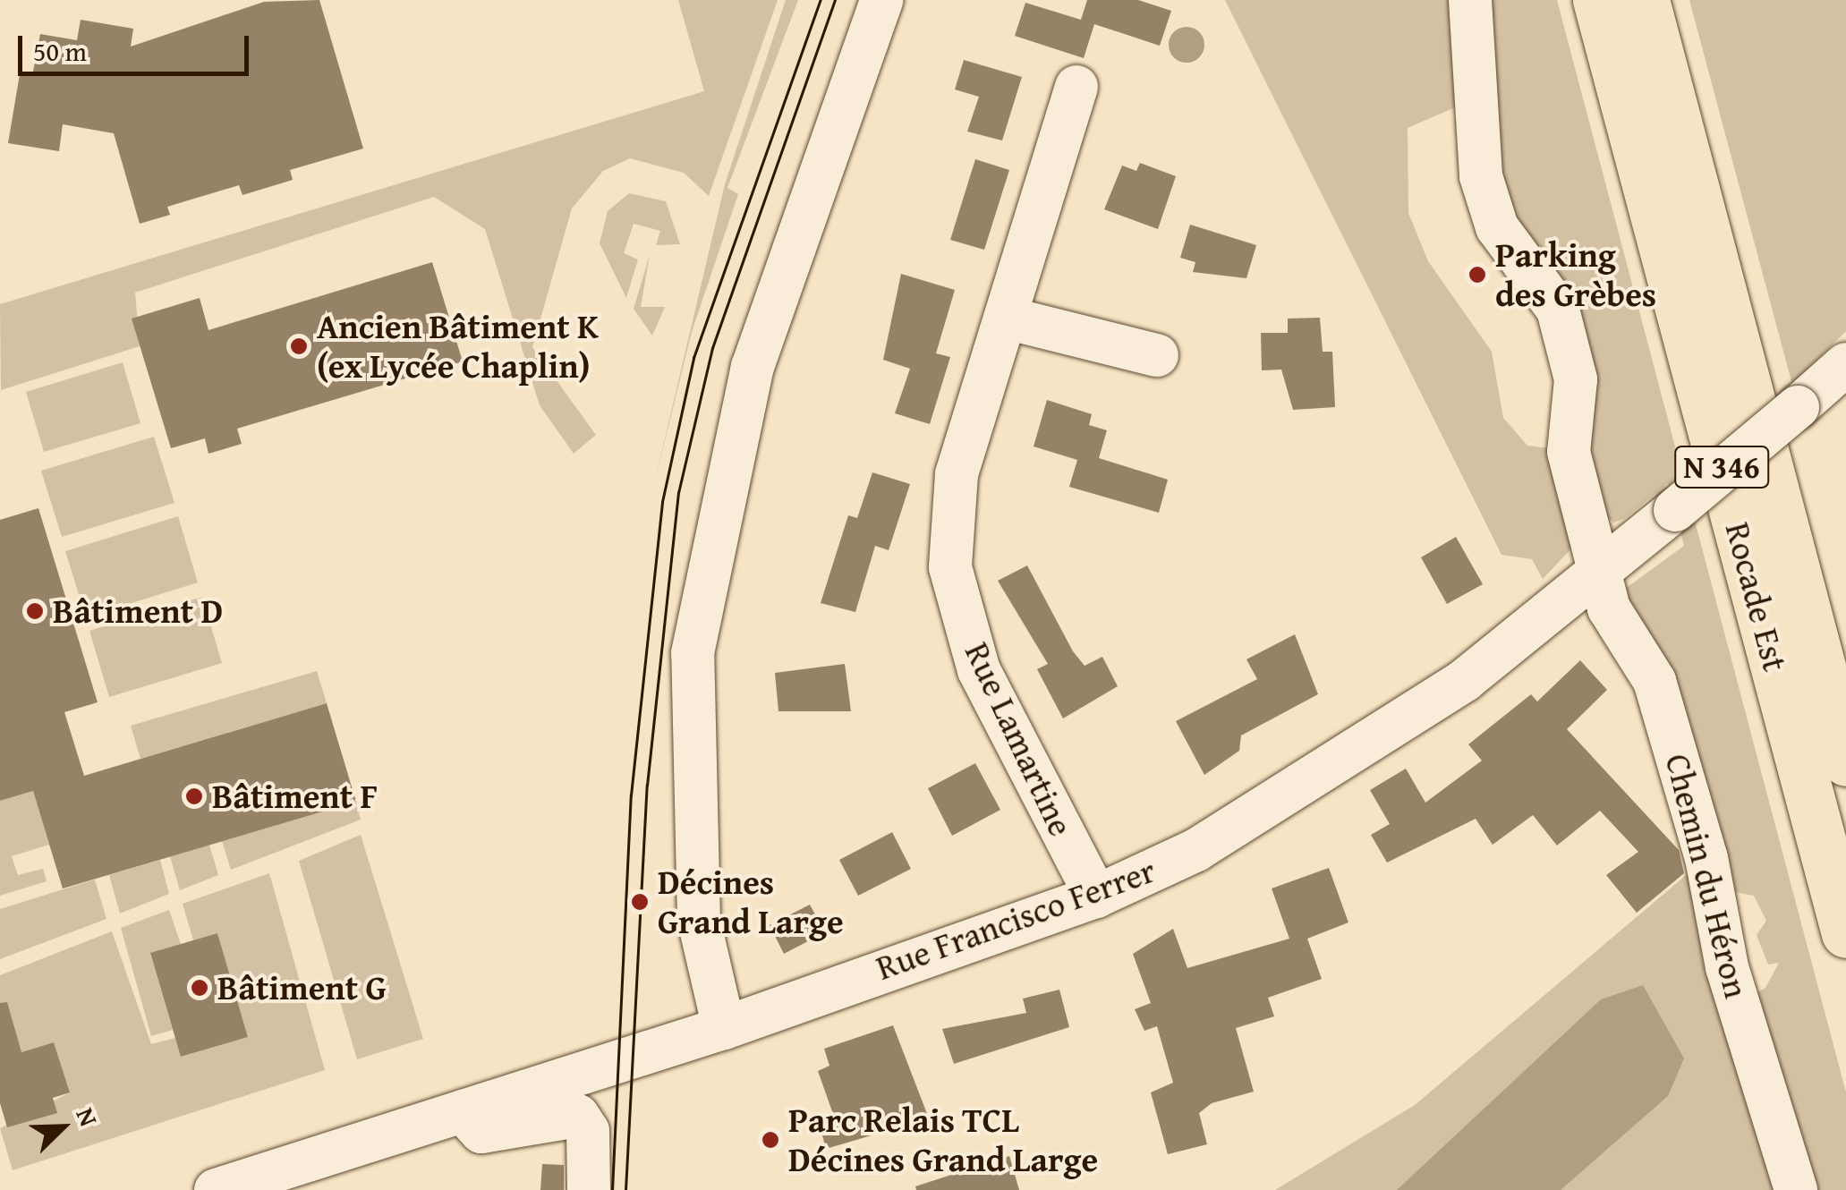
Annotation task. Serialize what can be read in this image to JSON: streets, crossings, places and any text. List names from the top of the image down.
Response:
{
  "streets": {
    "highway": ["N 346", "Rocade Est"],
    "street": ["Rue Lamartine", "Chemin du Héron", "Rue Francisco Ferrer"]
  },
  "crossings": [
    ["Rue Lamartine", "Rue Francisco Ferrer"],
    ["Chemin du Héron", "Rue Francisco Ferrer"]
  ],
  "places": [
    "Parking des Grèbes",
    "Ancien Bâtiment K (ex Lycée Chaplin)",
    "Bâtiment D",
    "Bâtiment F",
    "Décines Grand Large",
    "Bâtiment G",
    "Parc Relais TCL Décines Grand Large"
  ],
  "scale_bar": "50 m",
  "north": "top right"
}
